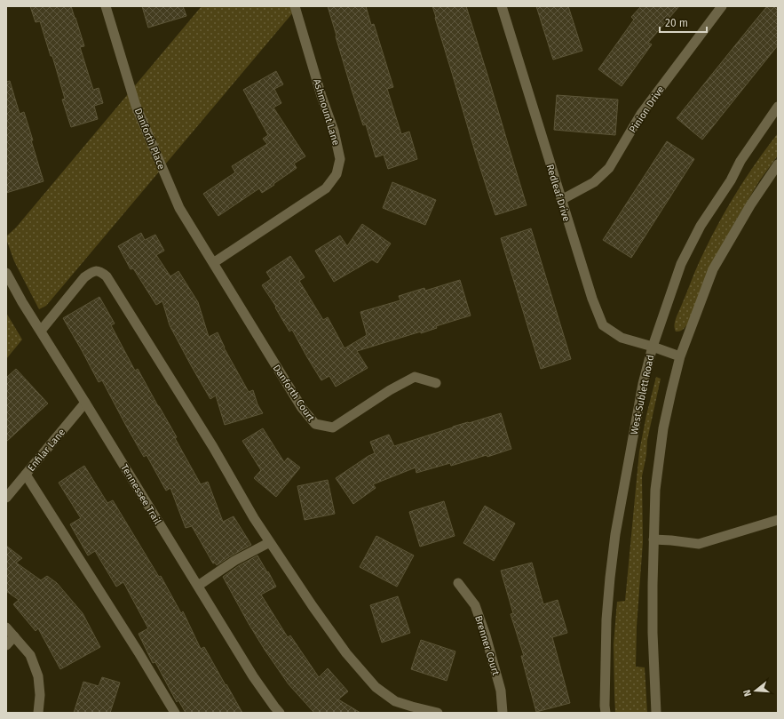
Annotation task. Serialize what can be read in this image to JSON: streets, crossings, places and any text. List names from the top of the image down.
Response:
{
  "streets": {
    "street": [
      "Pinion Drive",
      "Ashmount Lane",
      "Danforth Place",
      "Redleaf Drive",
      "Danforth Court",
      "West Sublett Road",
      "Enfilar Lane",
      "Tennessee Trail",
      "Brenner Court"
    ]
  },
  "crossings": [
    ["Pinion Drive", "Redleaf Drive"],
    ["Ashmount Lane", "Danforth Place"],
    ["Ashmount Lane", "Danforth Court"],
    ["Danforth Place", "Danforth Court"],
    ["Redleaf Drive", "West Sublett Road"],
    ["Enfilar Lane", "Tennessee Trail"]
  ],
  "scale_bar": "20 m",
  "north": "left"
}
